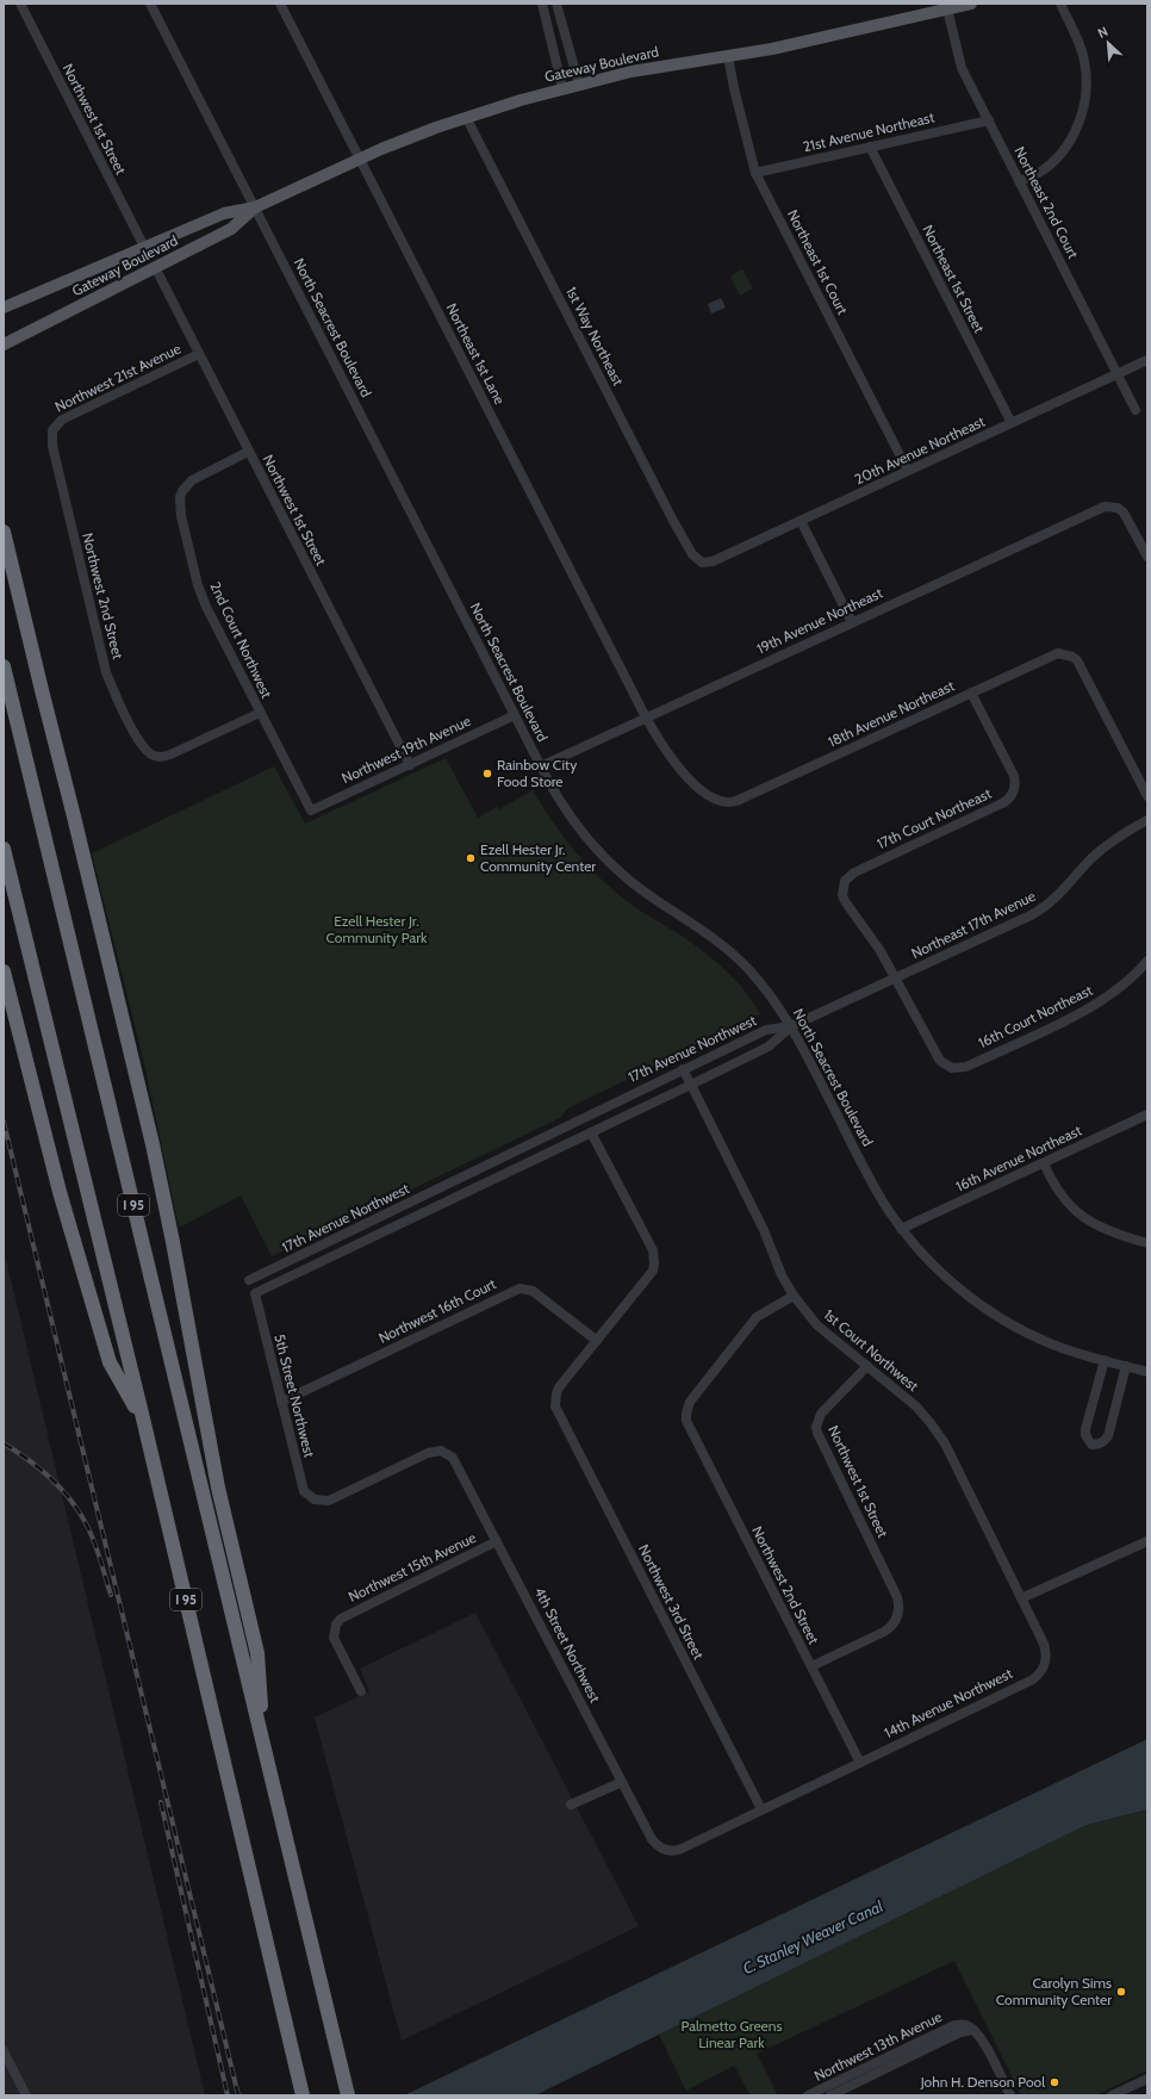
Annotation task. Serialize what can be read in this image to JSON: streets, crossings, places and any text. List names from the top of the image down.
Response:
{
  "streets": {
    "highway": ["I 95"],
    "main road": ["Gateway Boulevard"],
    "street": [
      "Northwest 1st Street",
      "21st Avenue Northeast",
      "Northeast 2nd Court",
      "Northeast 1st Court",
      "Northeast 1st Street",
      "North Seacrest Boulevard",
      "1st Way Northeast",
      "Northeast 1st Lane",
      "Northwest 21st Avenue",
      "20th Avenue Northeast",
      "Northwest 2nd Street",
      "19th Avenue Northeast",
      "2nd Court Northwest",
      "18th Avenue Northeast",
      "Northwest 19th Avenue",
      "17th Court Northeast",
      "Northeast 17th Avenue",
      "16th Court Northeast",
      "17th Avenue Northwest",
      "16th Avenue Northeast",
      "Northwest 16th Court",
      "1st Court Northwest",
      "5th Street Northwest",
      "Northwest 15th Avenue",
      "Northwest 3rd Street",
      "4th Street Northwest",
      "14th Avenue Northwest",
      "Northwest 13th Avenue"
    ]
  },
  "crossings": [
    ["Gateway Boulevard", "Northwest 1st Street"],
    ["Gateway Boulevard", "Northeast 2nd Court"],
    ["Gateway Boulevard", "Northeast 1st Court"],
    ["Gateway Boulevard", "North Seacrest Boulevard"],
    ["Gateway Boulevard", "1st Way Northeast"],
    ["Gateway Boulevard", "Northeast 1st Lane"],
    ["Northwest 1st Street", "Northwest 21st Avenue"],
    ["Northwest 1st Street", "Northwest 2nd Street"],
    ["Northwest 1st Street", "2nd Court Northwest"],
    ["Northwest 1st Street", "Northwest 19th Avenue"],
    ["Northwest 1st Street", "1st Court Northwest"],
    ["21st Avenue Northeast", "Northeast 2nd Court"],
    ["21st Avenue Northeast", "Northeast 1st Court"],
    ["21st Avenue Northeast", "Northeast 1st Street"],
    ["Northeast 2nd Court", "20th Avenue Northeast"],
    ["Northeast 1st Court", "20th Avenue Northeast"],
    ["Northeast 1st Street", "20th Avenue Northeast"],
    ["North Seacrest Boulevard", "19th Avenue Northeast"],
    ["North Seacrest Boulevard", "Northwest 19th Avenue"],
    ["North Seacrest Boulevard", "Northeast 17th Avenue"],
    ["North Seacrest Boulevard", "17th Avenue Northwest"],
    ["North Seacrest Boulevard", "16th Avenue Northeast"],
    ["1st Way Northeast", "20th Avenue Northeast"],
    ["Northeast 1st Lane", "19th Avenue Northeast"],
    ["Northeast 1st Lane", "18th Avenue Northeast"],
    ["Northwest 21st Avenue", "Northwest 2nd Street"],
    ["Northwest 2nd Street", "2nd Court Northwest"],
    ["Northwest 2nd Street", "1st Court Northwest"],
    ["Northwest 2nd Street", "14th Avenue Northwest"],
    ["19th Avenue Northeast", "18th Avenue Northeast"],
    ["2nd Court Northwest", "Northwest 19th Avenue"],
    ["18th Avenue Northeast", "17th Court Northeast"],
    ["17th Court Northeast", "Northeast 17th Avenue"],
    ["17th Court Northeast", "16th Court Northeast"],
    ["Northeast 17th Avenue", "16th Court Northeast"],
    ["Northeast 17th Avenue", "17th Avenue Northwest"],
    ["17th Avenue Northwest", "1st Court Northwest"],
    ["17th Avenue Northwest", "5th Street Northwest"],
    ["Northwest 16th Court", "5th Street Northwest"],
    ["Northwest 16th Court", "Northwest 3rd Street"],
    ["1st Court Northwest", "14th Avenue Northwest"],
    ["5th Street Northwest", "4th Street Northwest"],
    ["Northwest 15th Avenue", "4th Street Northwest"],
    ["Northwest 3rd Street", "14th Avenue Northwest"],
    ["4th Street Northwest", "14th Avenue Northwest"]
  ],
  "water": ["C. Stanley Weaver Canal"],
  "parks": ["Ezell Hester Jr. Community Park", "Palmetto Greens Linear Park"],
  "places": [
    "Rainbow City Food Store",
    "Ezell Hester Jr. Community Center",
    "Carolyn Sims Community Center",
    "John H. Denson Pool"
  ],
  "north": "top left"
}
